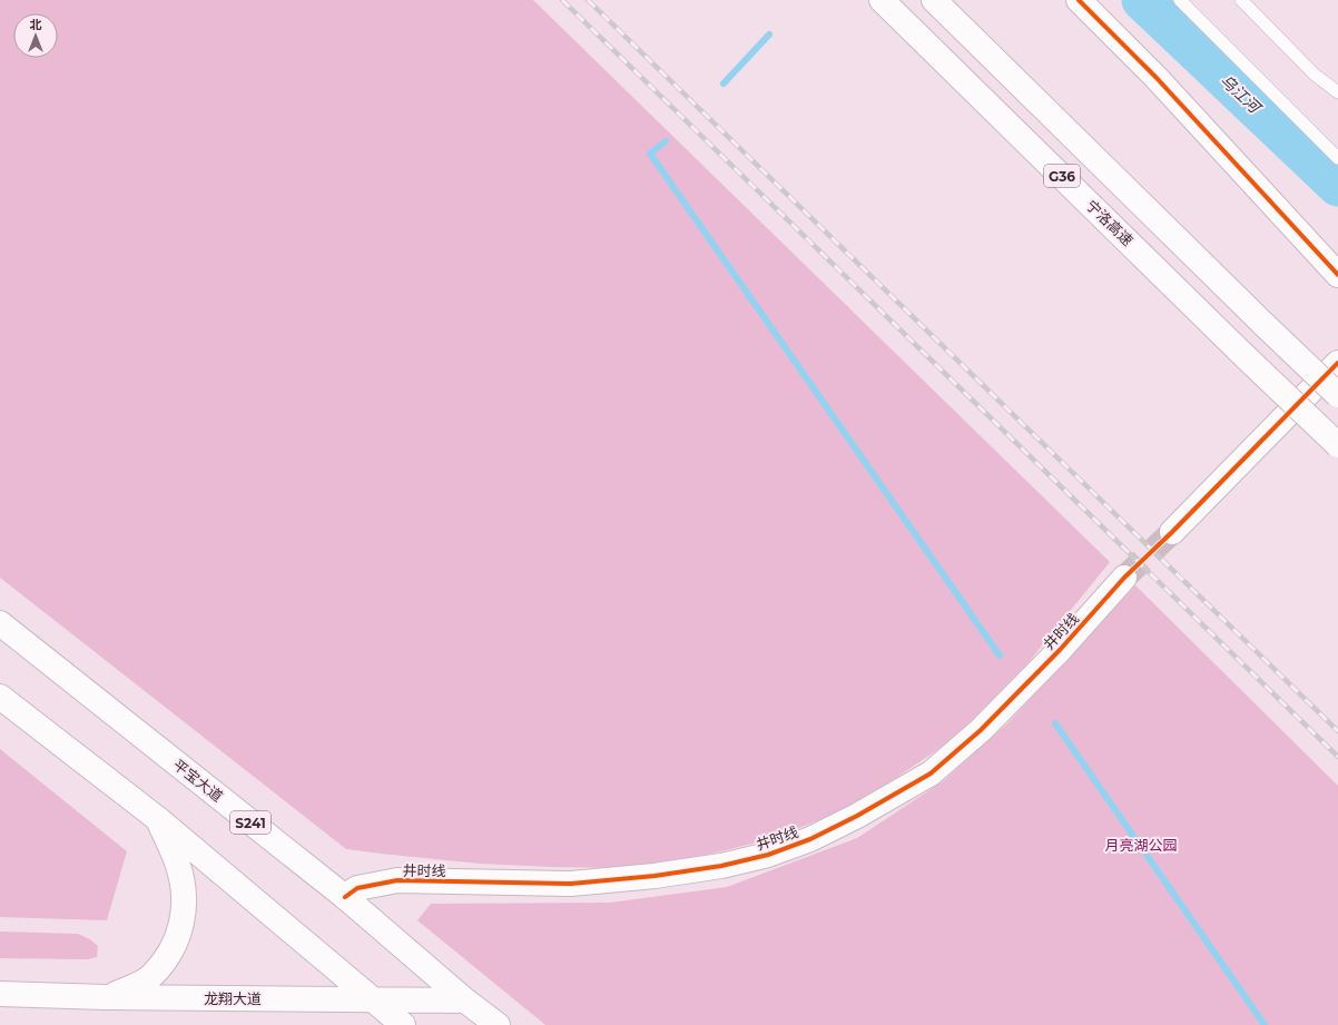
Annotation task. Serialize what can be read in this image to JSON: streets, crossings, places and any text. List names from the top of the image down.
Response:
{
  "streets": {
    "main road": [
      "G36",
      "宁洛高速",
      "井时线",
      "平宝大道",
      "S241",
      "龙翔大道"
    ]
  },
  "crossings": [
    ["井时线", "平宝大道"],
    ["平宝大道", "龙翔大道"]
  ],
  "water": ["乌江河"],
  "parks": ["月亮湖公园"],
  "north": "top"
}
